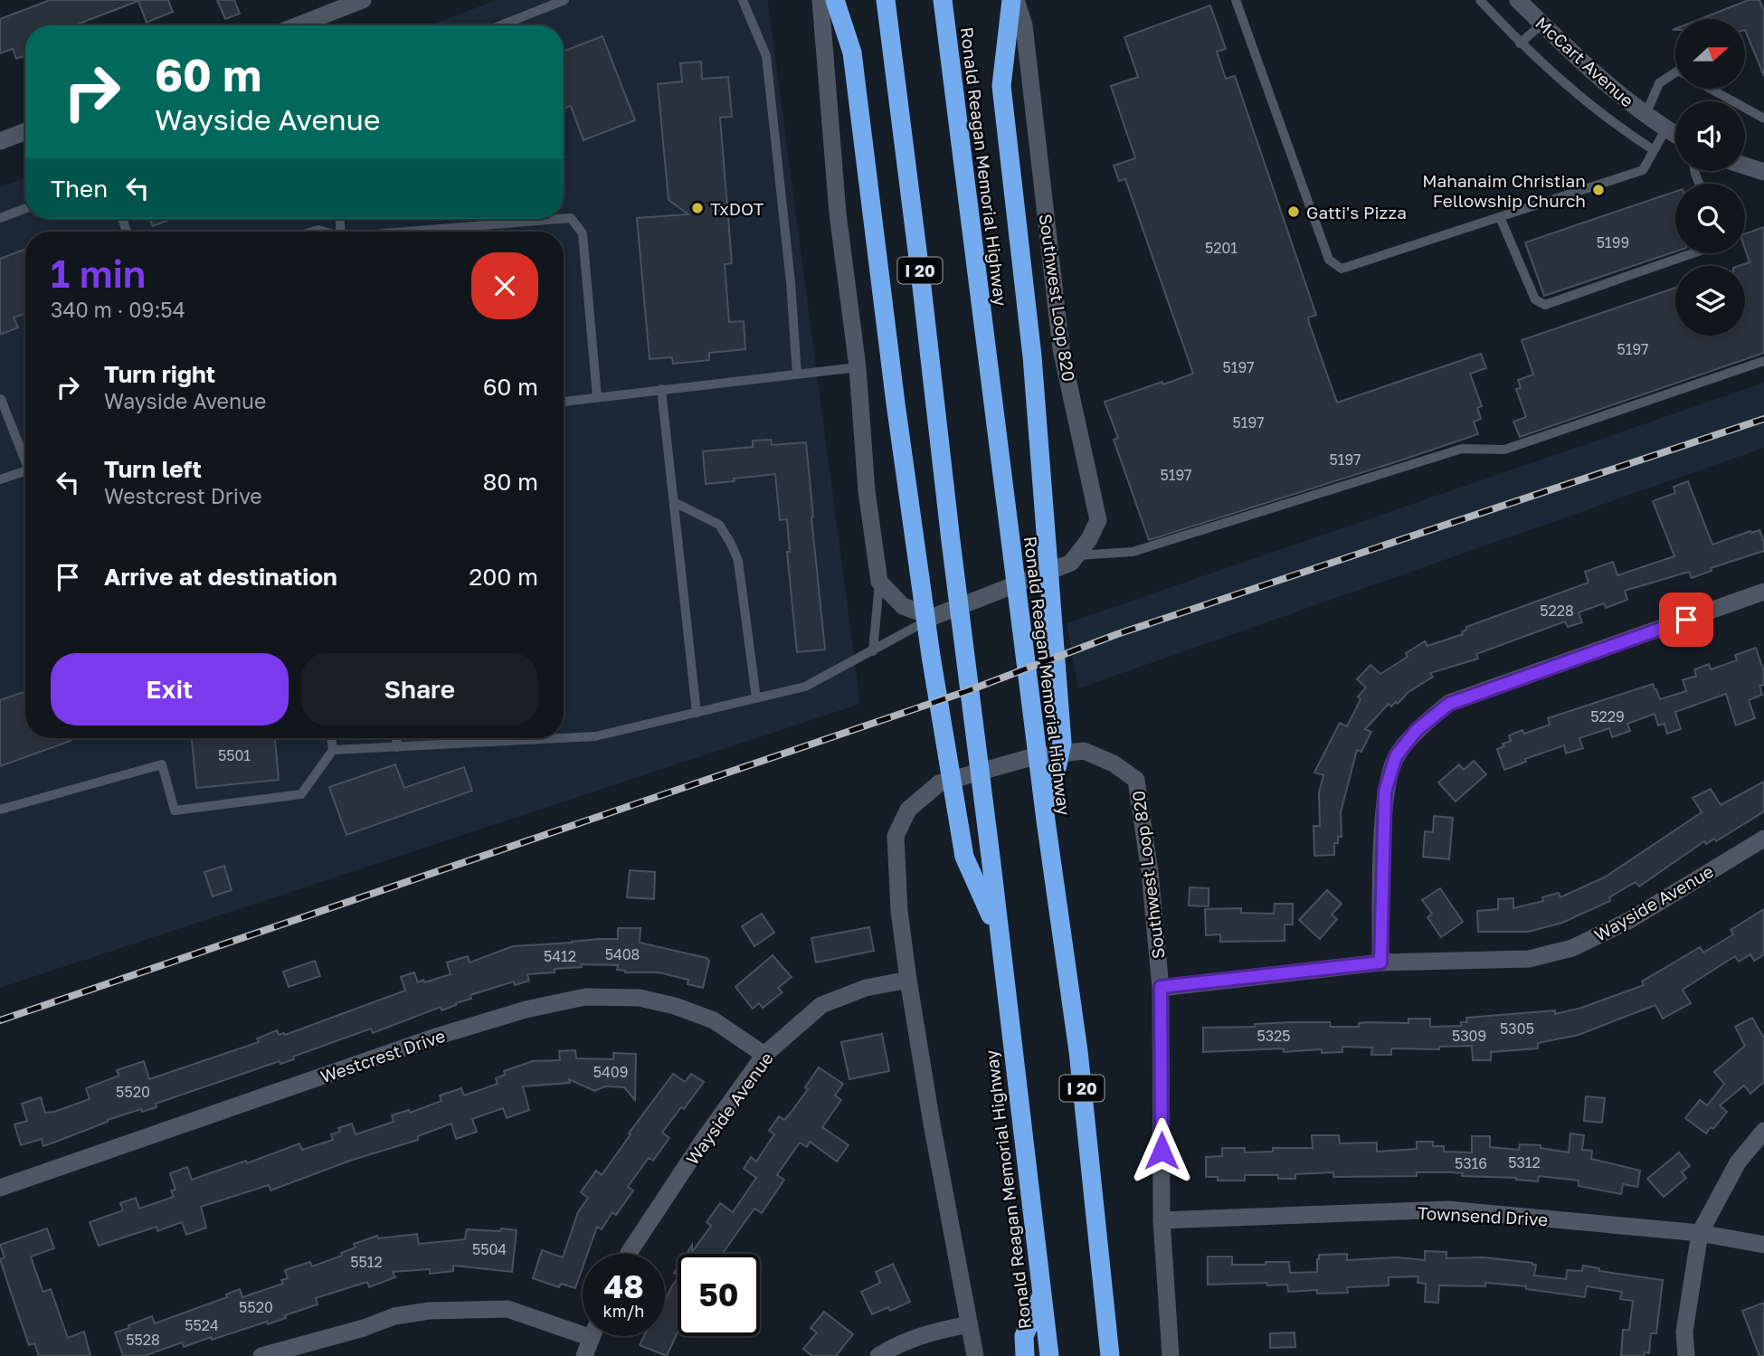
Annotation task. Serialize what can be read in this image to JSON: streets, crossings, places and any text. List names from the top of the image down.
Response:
{
  "streets": {
    "highway": ["Ronald Reagan Memorial Highway", "I 20"],
    "street": [
      "McCart Avenue",
      "Southwest Loop 820",
      "Wayside Avenue",
      "Westcrest Drive",
      "Townsend Drive"
    ]
  },
  "crossings": [
    ["Southwest Loop 820", "Wayside Avenue"],
    ["Southwest Loop 820", "Townsend Drive"],
    ["Wayside Avenue", "Westcrest Drive"]
  ],
  "places": ["Mahanaim Christian Fellowship Church", "TxDOT", "Gatti's Pizza"],
  "house_numbers": [
    "5199",
    "5201",
    "5197",
    "5197",
    "5197",
    "5197",
    "5197",
    "5228",
    "5229",
    "5501",
    "5408",
    "5412",
    "5305",
    "5325",
    "5309",
    "5409",
    "5520",
    "5312",
    "5316",
    "5504",
    "5512",
    "5520",
    "5524",
    "5528"
  ],
  "north": "right",
  "page": {
    "turn": ["60 m", "Wayside Avenue"],
    "then": "Then",
    "heading": ["1 min", "340 m · 09:54"],
    "list": [
      {
        "name": "Turn right",
        "note": "Wayside Avenue",
        "value": "60 m"
      },
      {
        "name": "Turn left",
        "note": "Westcrest Drive",
        "value": "80 m"
      },
      {
        "name": "Arrive at destination",
        "value": "200 m"
      }
    ],
    "buttons": ["Exit", "Share"],
    "speed": "48 km/h",
    "limit": "50"
  }
}
